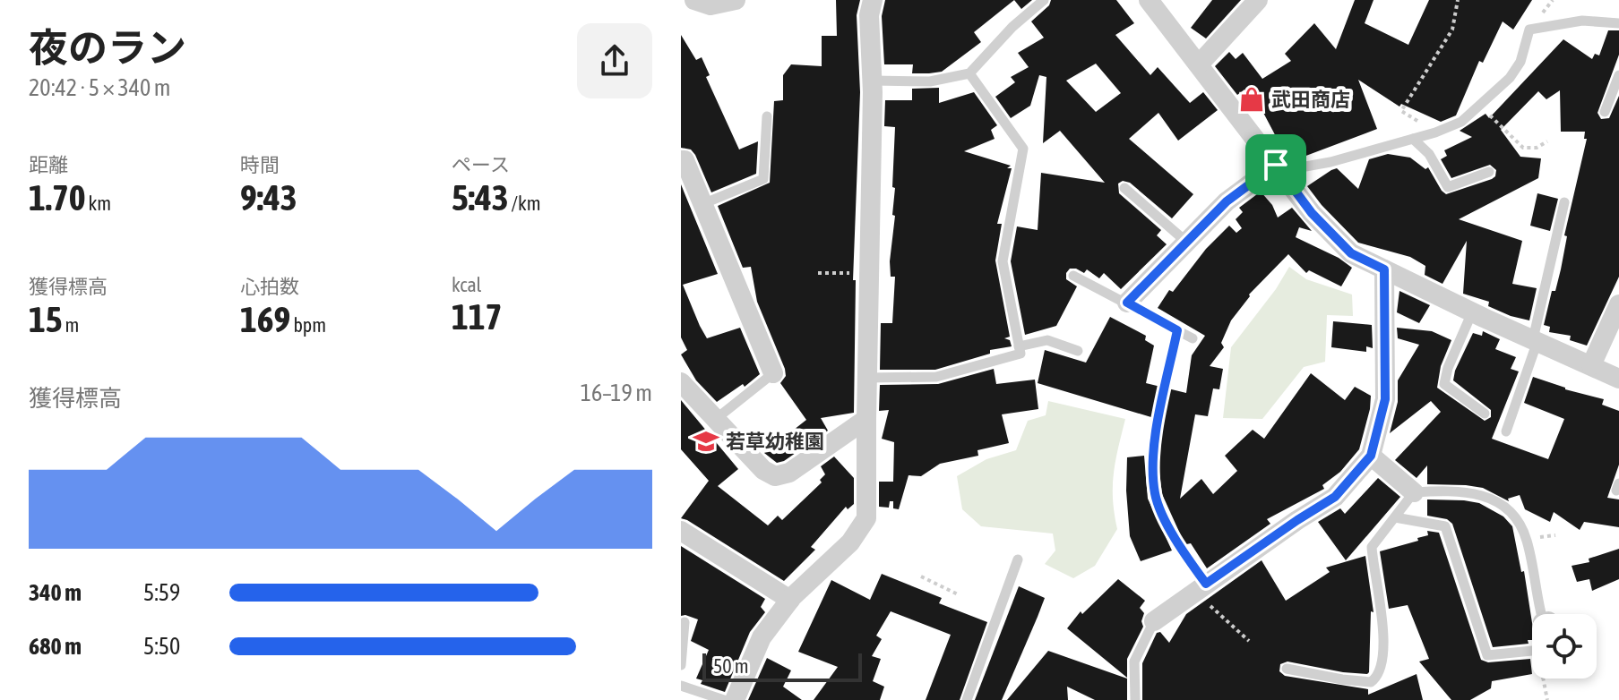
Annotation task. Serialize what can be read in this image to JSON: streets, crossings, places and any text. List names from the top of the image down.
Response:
{
  "places": {
    "shop": ["武田商店"],
    "school or university": ["若草幼稚園"]
  },
  "scale_bar": "50 m",
  "page": {
    "heading": ["夜のラン", "20:42 · 5 × 340 m"],
    "stats": [
      ["距離", "1.70 km"],
      ["時間", "9:43"],
      ["ペース", "5:43 /km"],
      ["獲得標高", "15 m"],
      ["心拍数", "169 bpm"],
      ["kcal", "117"]
    ],
    "chart": ["獲得標高", "16–19 m"],
    "list": [
      {
        "name": "340 m",
        "note": "5:59"
      },
      {
        "name": "680 m",
        "note": "5:50"
      }
    ],
    "scale": "50 m"
  }
}
